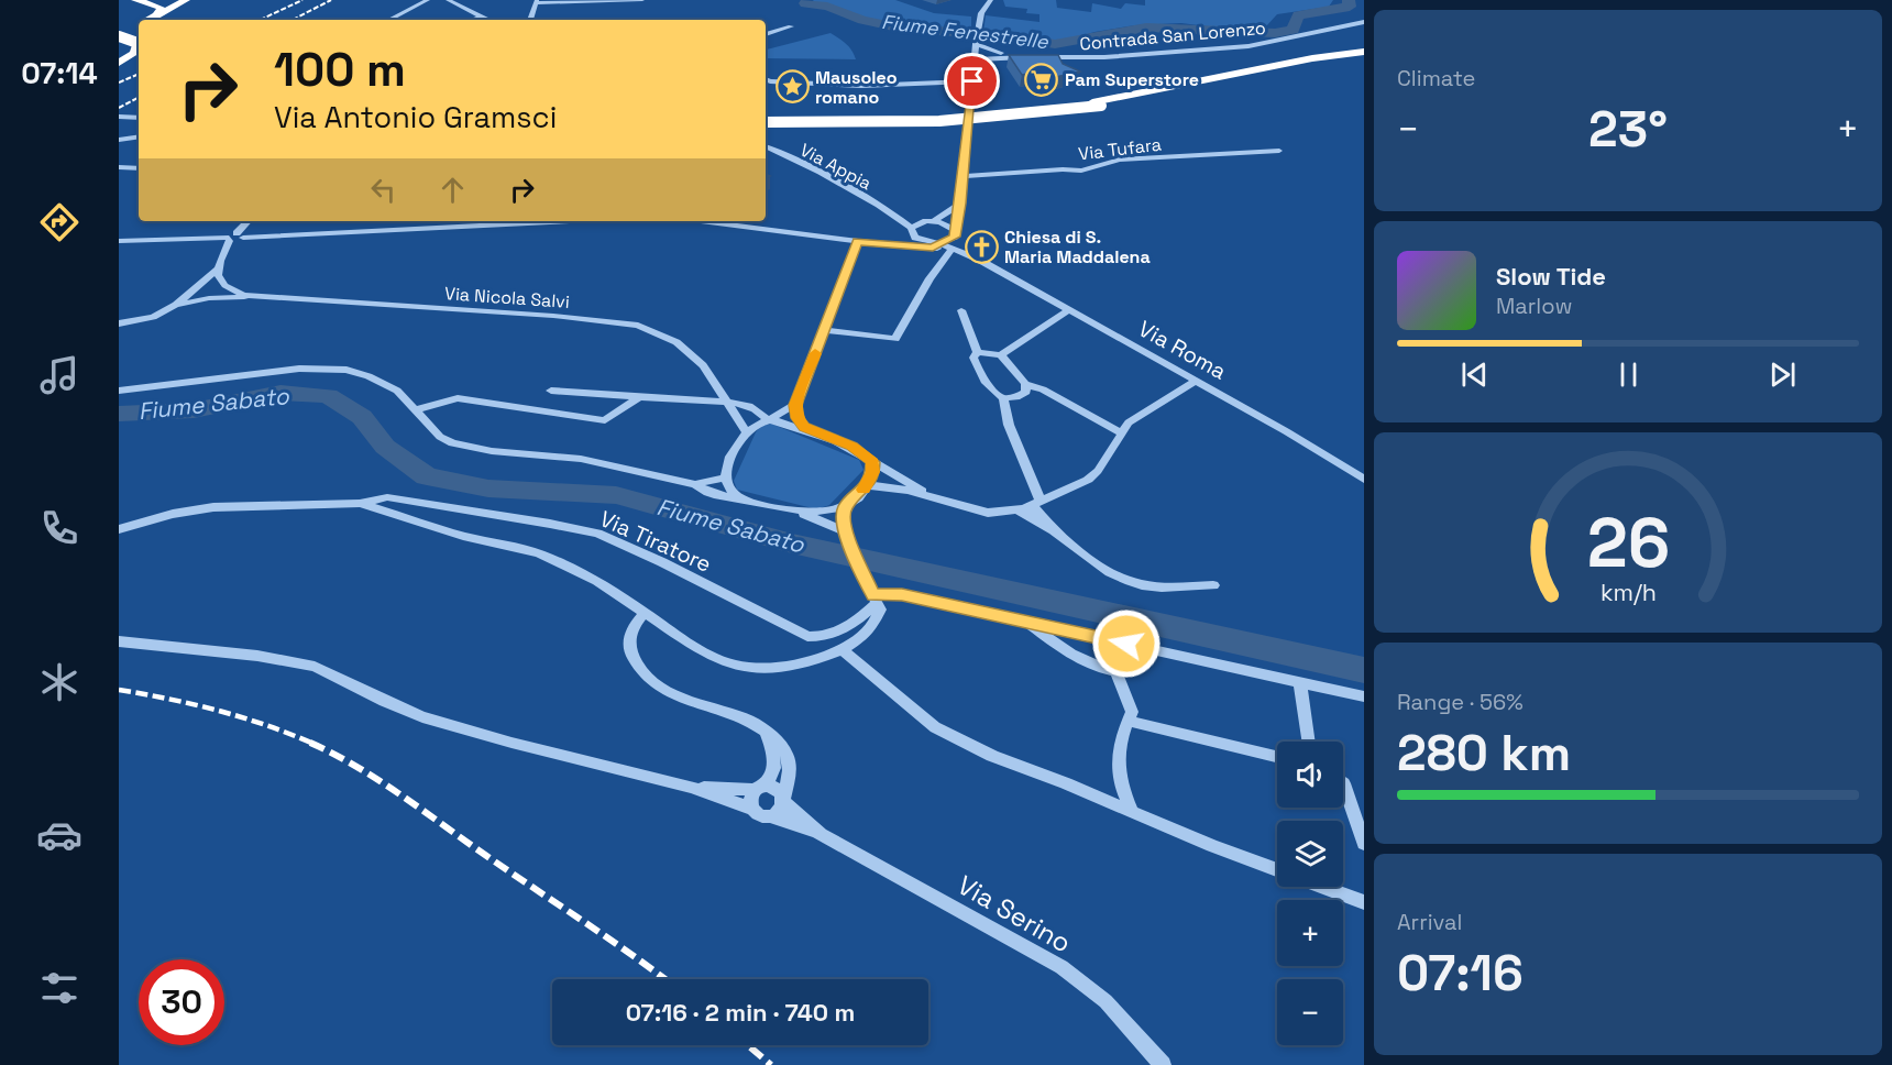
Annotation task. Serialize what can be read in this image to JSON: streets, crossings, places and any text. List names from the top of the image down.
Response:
{
  "streets": {
    "street": [
      "Contrada San Lorenzo",
      "Via Tufara",
      "Via Appia",
      "Via Nicola Salvi",
      "Via Roma",
      "Via Tiratore",
      "Via Serino"
    ]
  },
  "crossings": [
    ["Via Appia", "Via Roma"]
  ],
  "water": ["Fiume Fenestrelle", "Fiume Sabato"],
  "places": {
    "supermarket": ["Pam Superstore"],
    "place": ["Mausoleo romano"],
    "church": ["Chiesa di S. Maria Maddalena"]
  },
  "page": {
    "tabs": "07:14",
    "tile": [
      "Climate",
      ["Range · 56%", "280 km"],
      ["Arrival", "07:16"]
    ],
    "turn": ["100 m", "Via Antonio Gramsci"],
    "heat": ["−", "23°", "+"],
    "song": ["Slow Tide", "Marlow"],
    "map_buttons": ["+", "−"],
    "limit": "30",
    "trip": "07:16 · 2 min · 740 m",
    "gauge": ["26", "km/h"]
  }
}
